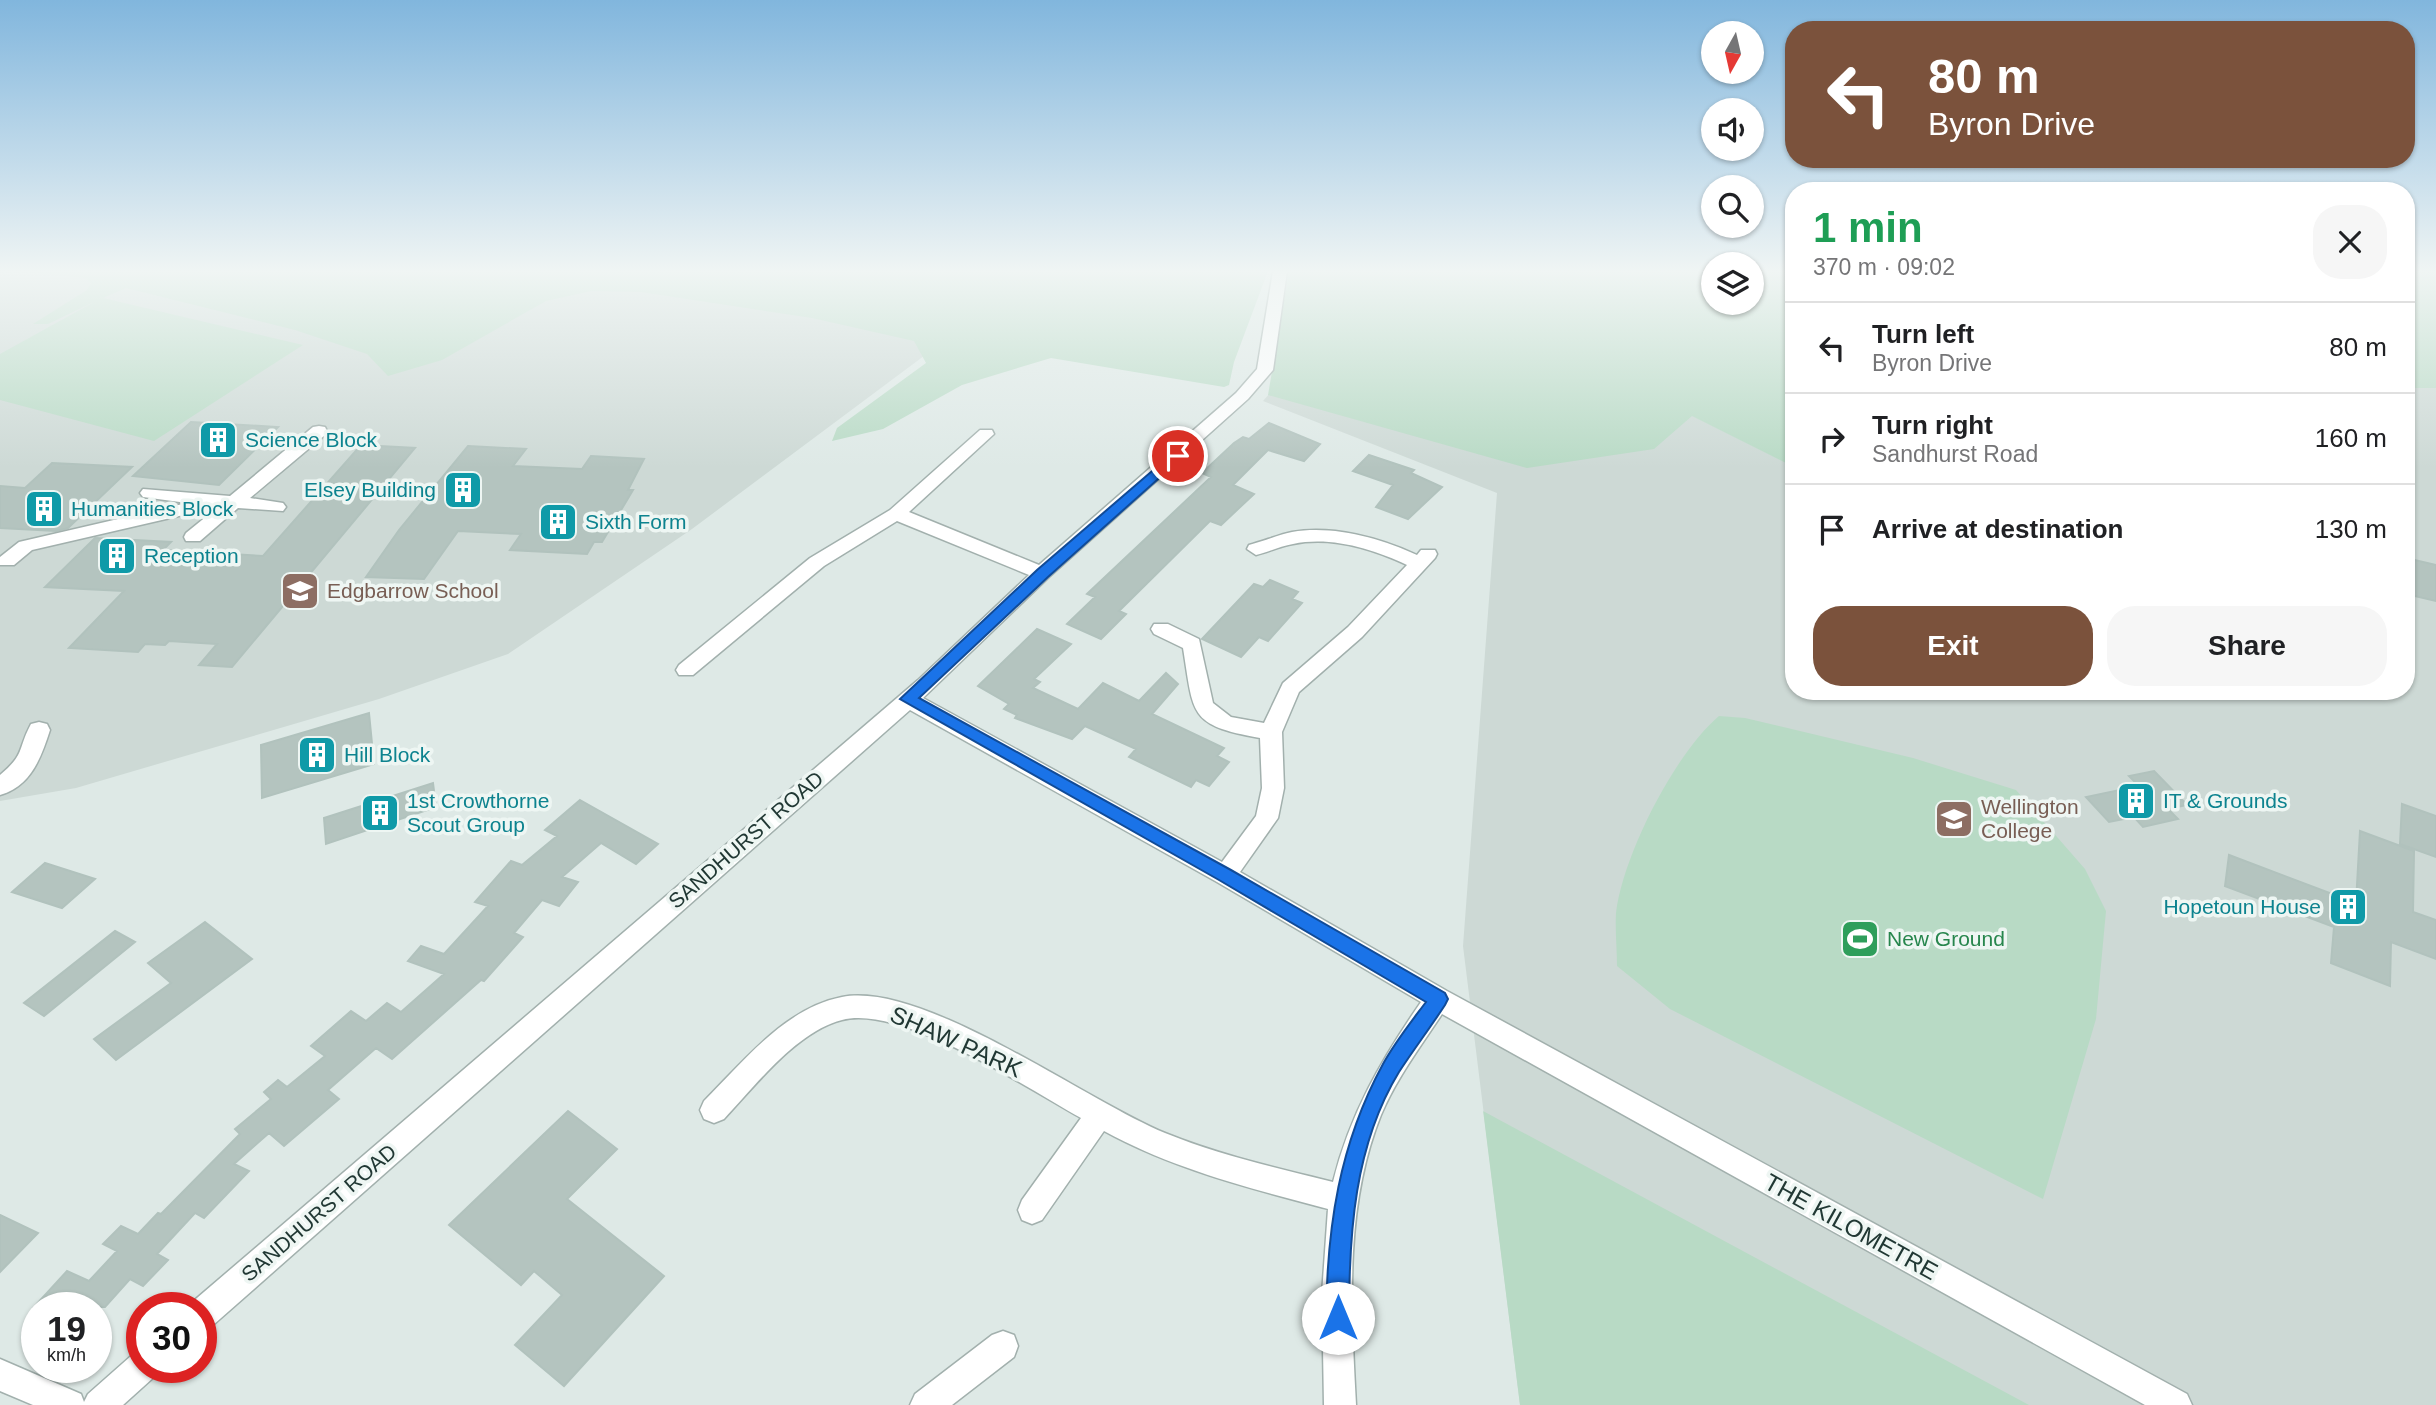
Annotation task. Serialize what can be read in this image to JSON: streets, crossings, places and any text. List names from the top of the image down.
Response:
{
  "streets": {
    "street": ["SANDHURST ROAD", "SHAW PARK", "THE KILOMETRE"]
  },
  "crossings": [
    ["SANDHURST ROAD", "THE KILOMETRE"]
  ],
  "places": {
    "building": [
      "Science Block",
      "Elsey Building",
      "Humanities Block",
      "Sixth Form",
      "Reception",
      "Hill Block",
      "IT & Grounds",
      "1st Crowthorne Scout Group",
      "Hopetoun House"
    ],
    "school or university": ["Edgbarrow School", "Wellington College"],
    "sports": ["New Ground"]
  },
  "north": "bottom",
  "page": {
    "turn": ["80 m", "Byron Drive"],
    "heading": ["1 min", "370 m · 09:02"],
    "list": [
      {
        "name": "Turn left",
        "note": "Byron Drive",
        "value": "80 m"
      },
      {
        "name": "Turn right",
        "note": "Sandhurst Road",
        "value": "160 m"
      },
      {
        "name": "Arrive at destination",
        "value": "130 m"
      }
    ],
    "buttons": ["Exit", "Share"],
    "speed": "19 km/h",
    "limit": "30"
  }
}
